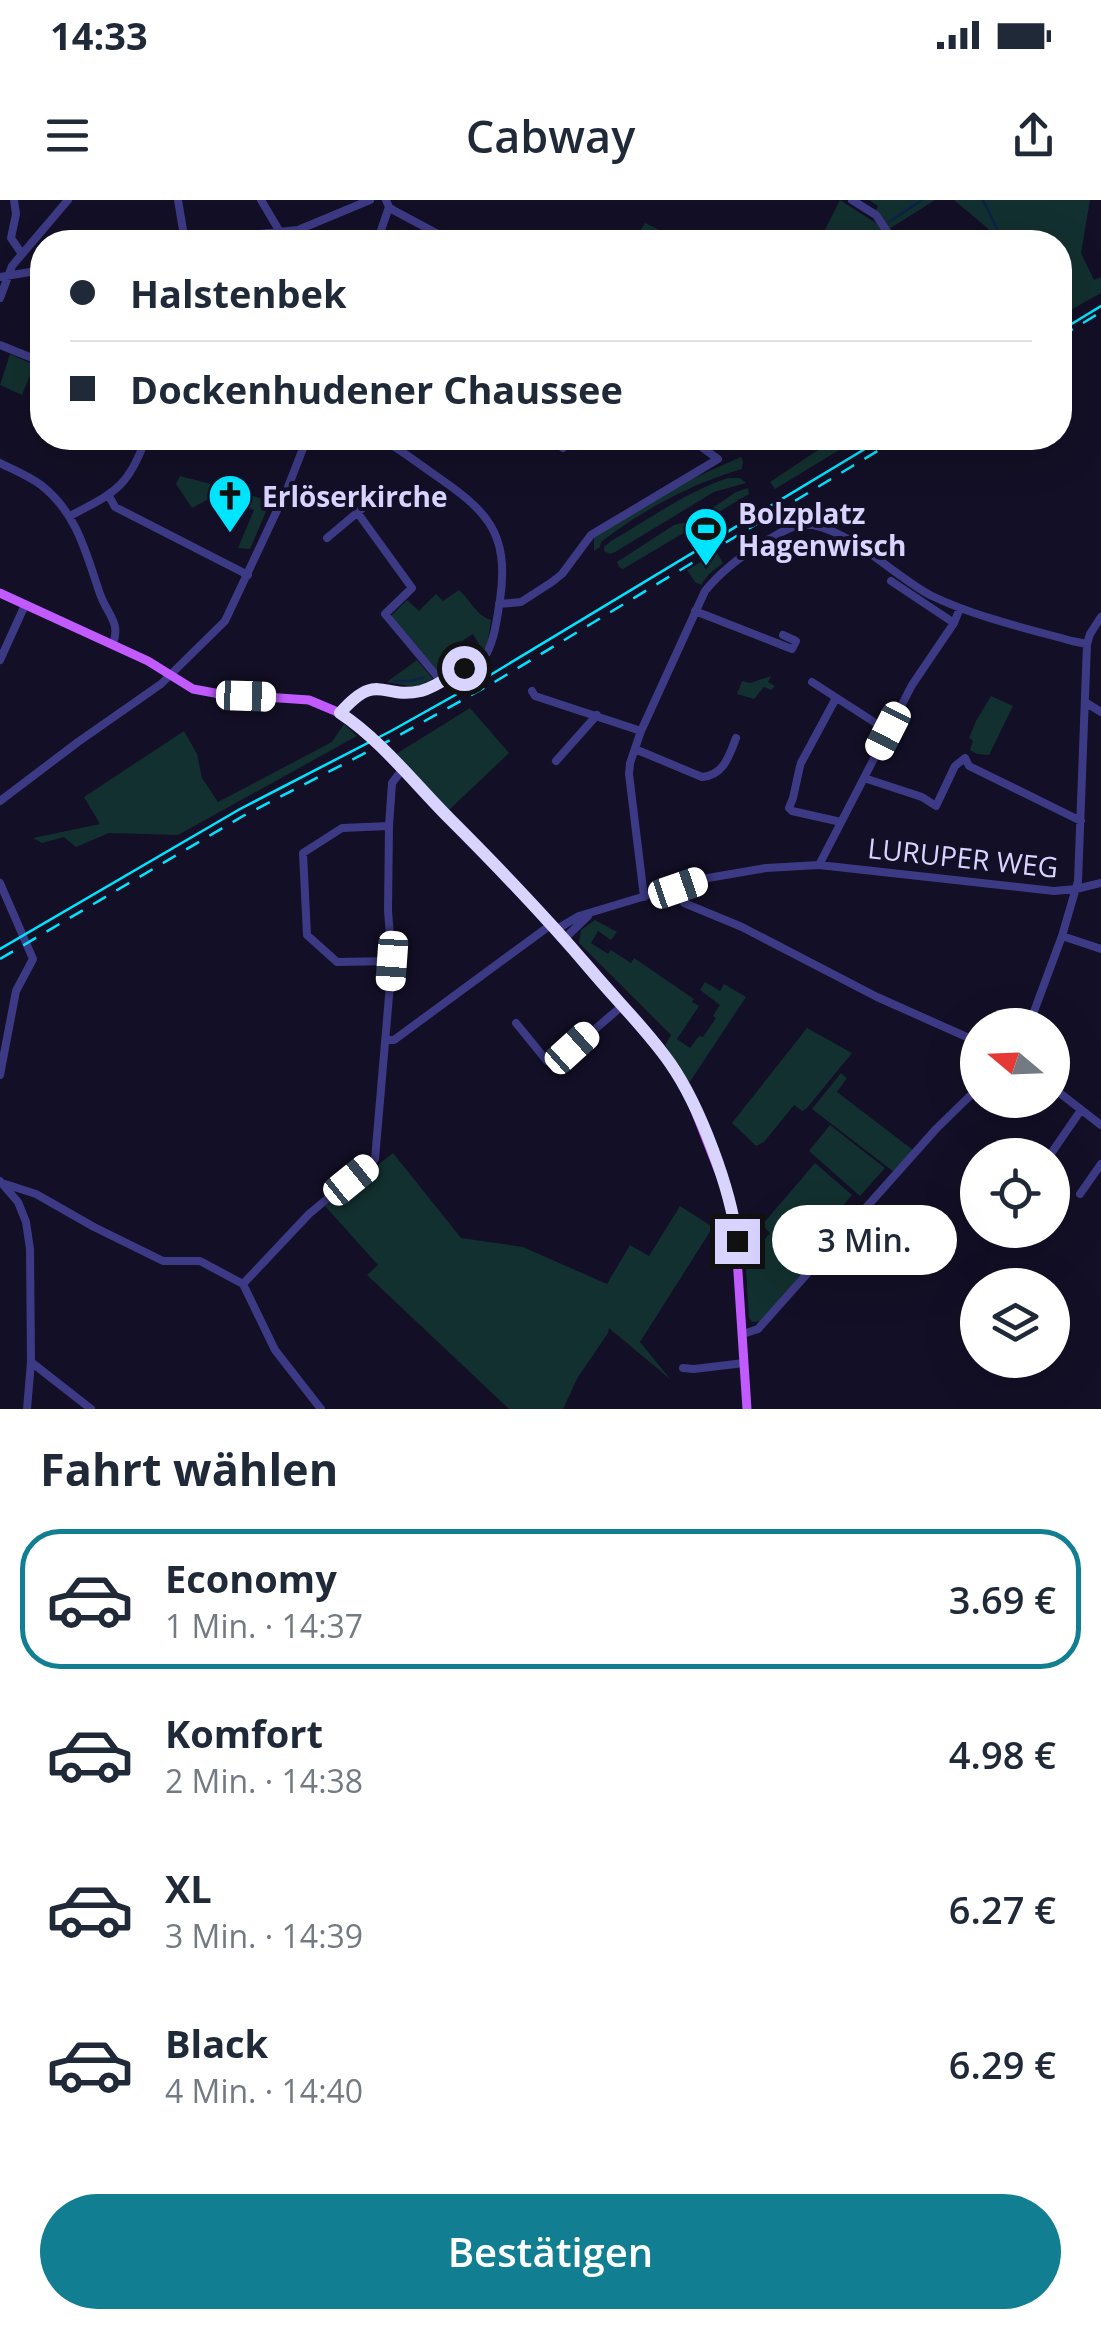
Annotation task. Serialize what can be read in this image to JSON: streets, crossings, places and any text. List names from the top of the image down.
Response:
{
  "streets": {
    "street": ["LURUPER WEG"]
  },
  "places": {
    "church": ["Erlöserkirche"],
    "sports": ["Bolzplatz Hagenwisch"]
  },
  "north": "left",
  "page": {
    "status": "14:33",
    "header": "Cabway",
    "banner": ["Halstenbek", "Dockenhudener Chaussee"],
    "bubble": "3 Min.",
    "heading": "Fahrt wählen",
    "list": [
      {
        "name": "Economy",
        "note": "1 Min. · 14:37",
        "value": "3.69 €"
      },
      {
        "name": "Komfort",
        "note": "2 Min. · 14:38",
        "value": "4.98 €"
      },
      {
        "name": "XL",
        "note": "3 Min. · 14:39",
        "value": "6.27 €"
      },
      {
        "name": "Black",
        "note": "4 Min. · 14:40",
        "value": "6.29 €"
      }
    ],
    "buttons": "Bestätigen"
  }
}
